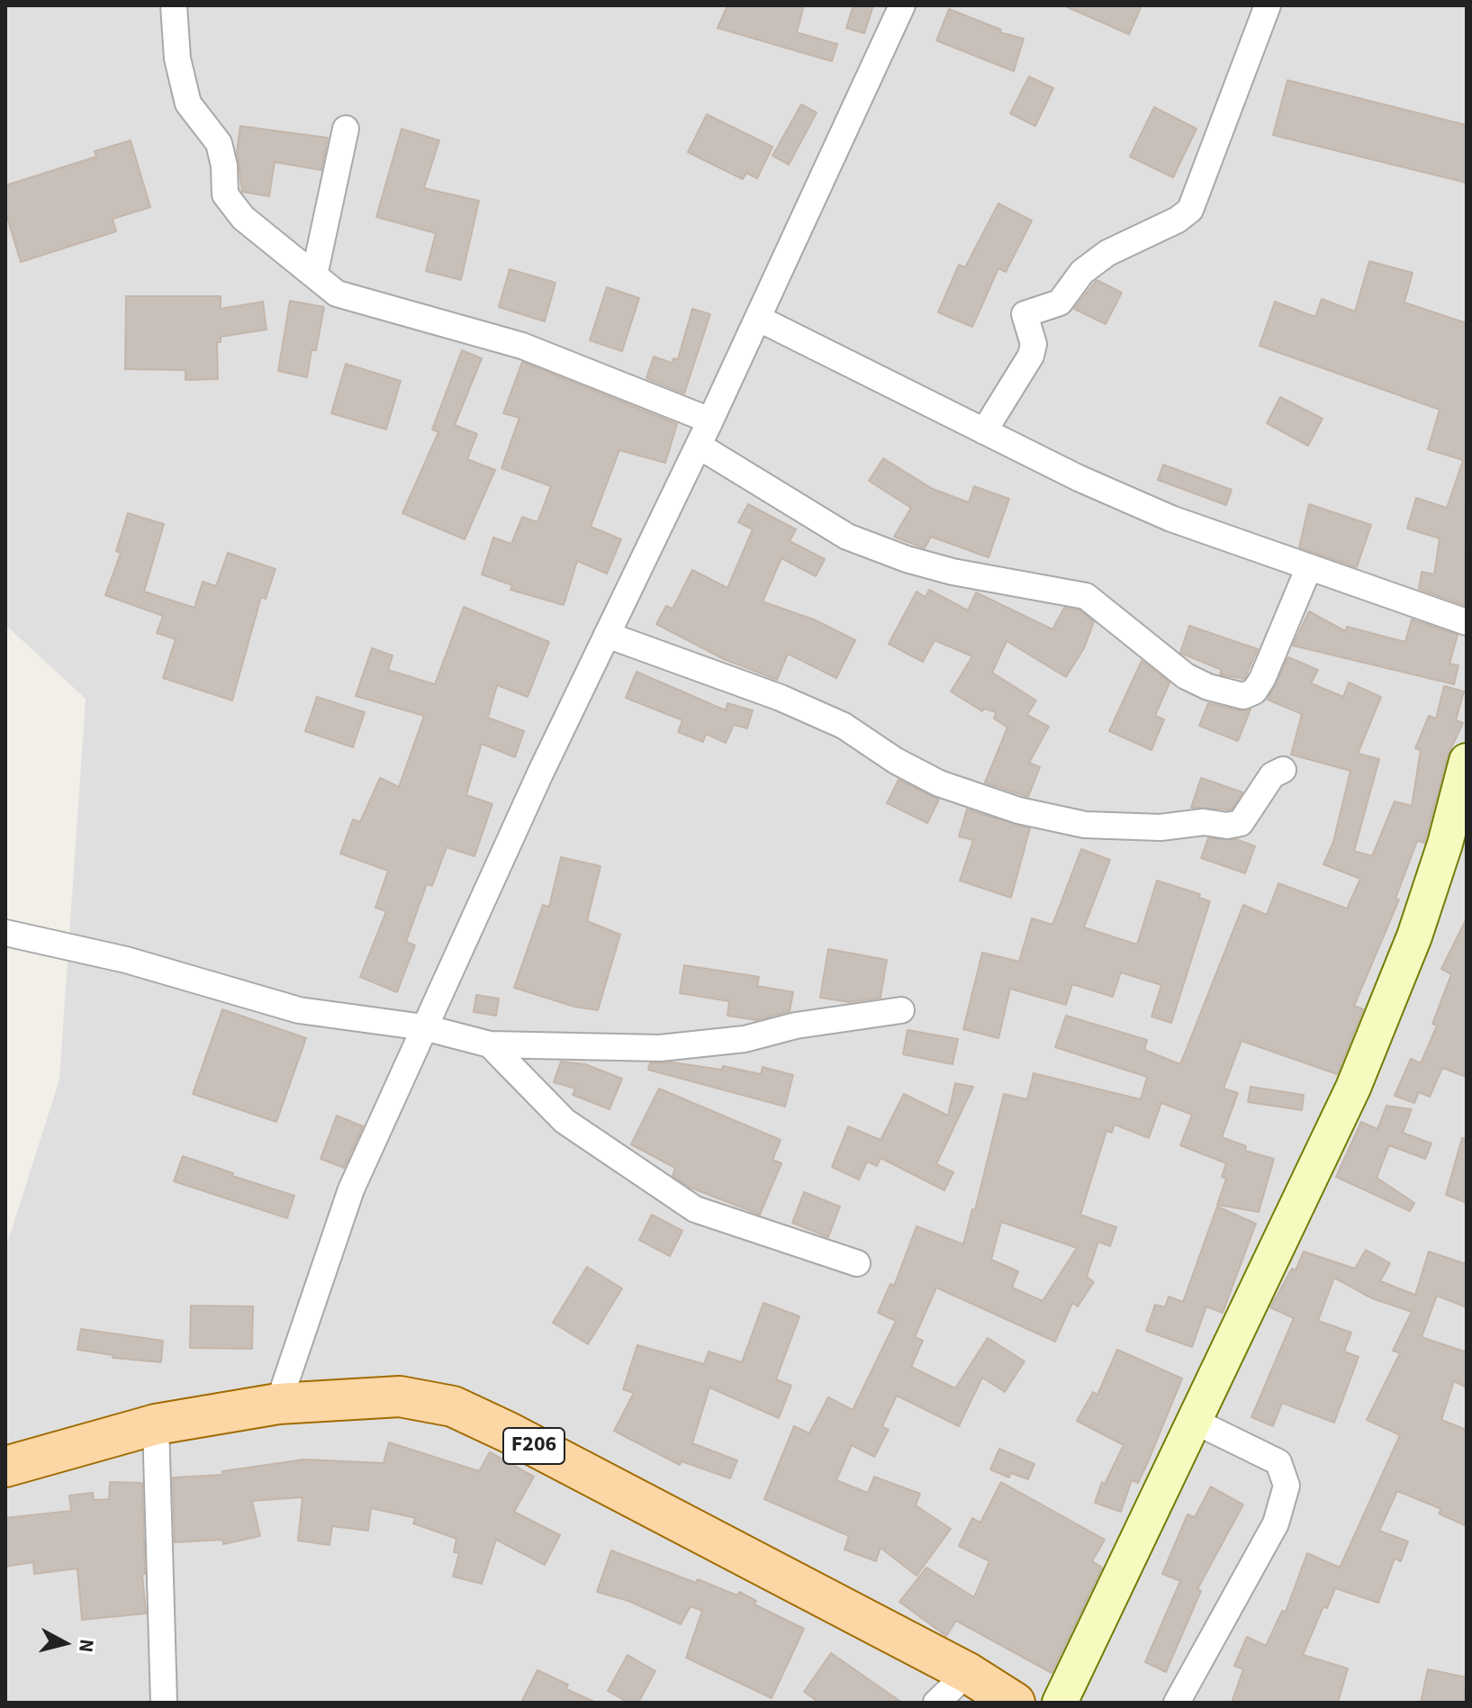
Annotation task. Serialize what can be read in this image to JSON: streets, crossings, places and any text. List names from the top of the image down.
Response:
{
  "streets": {
    "main road": ["F206"]
  },
  "north": "right"
}
